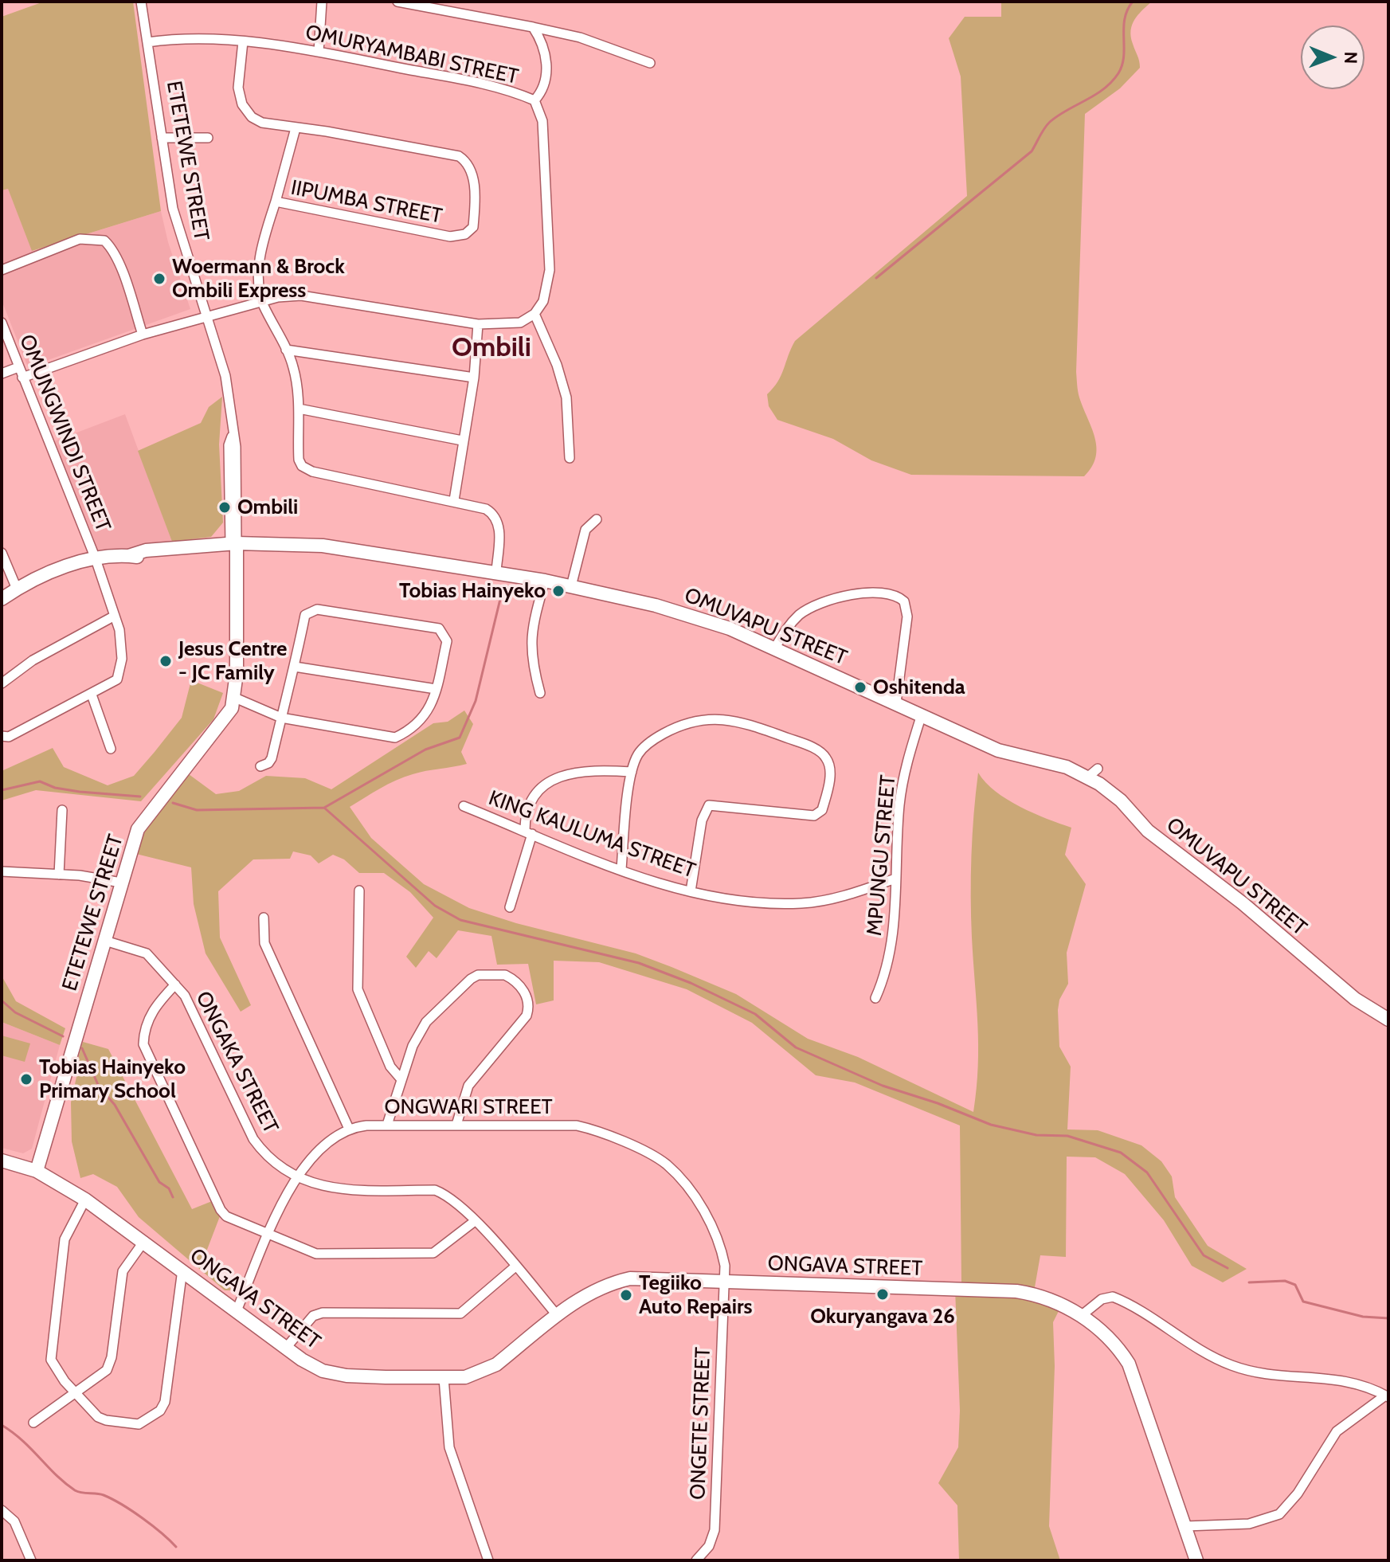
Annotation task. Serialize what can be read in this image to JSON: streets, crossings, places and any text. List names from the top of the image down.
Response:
{
  "streets": {
    "street": [
      "OMURYAMBABI STREET",
      "ETETEWE STREET",
      "IIPUMBA STREET",
      "OMUNGWINDI STREET",
      "OMUVAPU STREET",
      "KING KAULUMA STREET",
      "MPUNGU STREET",
      "ONGAKA STREET",
      "ONGWARI STREET",
      "ONGAVA STREET",
      "ONGETE STREET"
    ]
  },
  "crossings": [
    ["OMURYAMBABI STREET", "ETETEWE STREET"],
    ["OMURYAMBABI STREET", "IIPUMBA STREET"],
    ["ETETEWE STREET", "OMUVAPU STREET"],
    ["ETETEWE STREET", "ONGAKA STREET"],
    ["ETETEWE STREET", "ONGAVA STREET"],
    ["OMUNGWINDI STREET", "OMUVAPU STREET"],
    ["OMUVAPU STREET", "MPUNGU STREET"],
    ["KING KAULUMA STREET", "MPUNGU STREET"],
    ["ONGAKA STREET", "ONGAVA STREET"],
    ["ONGWARI STREET", "ONGAVA STREET"],
    ["ONGWARI STREET", "ONGETE STREET"],
    ["ONGAVA STREET", "ONGETE STREET"]
  ],
  "districts": ["Ombili"],
  "places": [
    "Woermann & Brock Ombili Express",
    "Ombili",
    "Tobias Hainyeko",
    "Jesus Centre - JC Family",
    "Oshitenda",
    "Tobias Hainyeko Primary School",
    "Okuryangava 26",
    "Tegiiko Auto Repairs"
  ],
  "north": "right"
}
